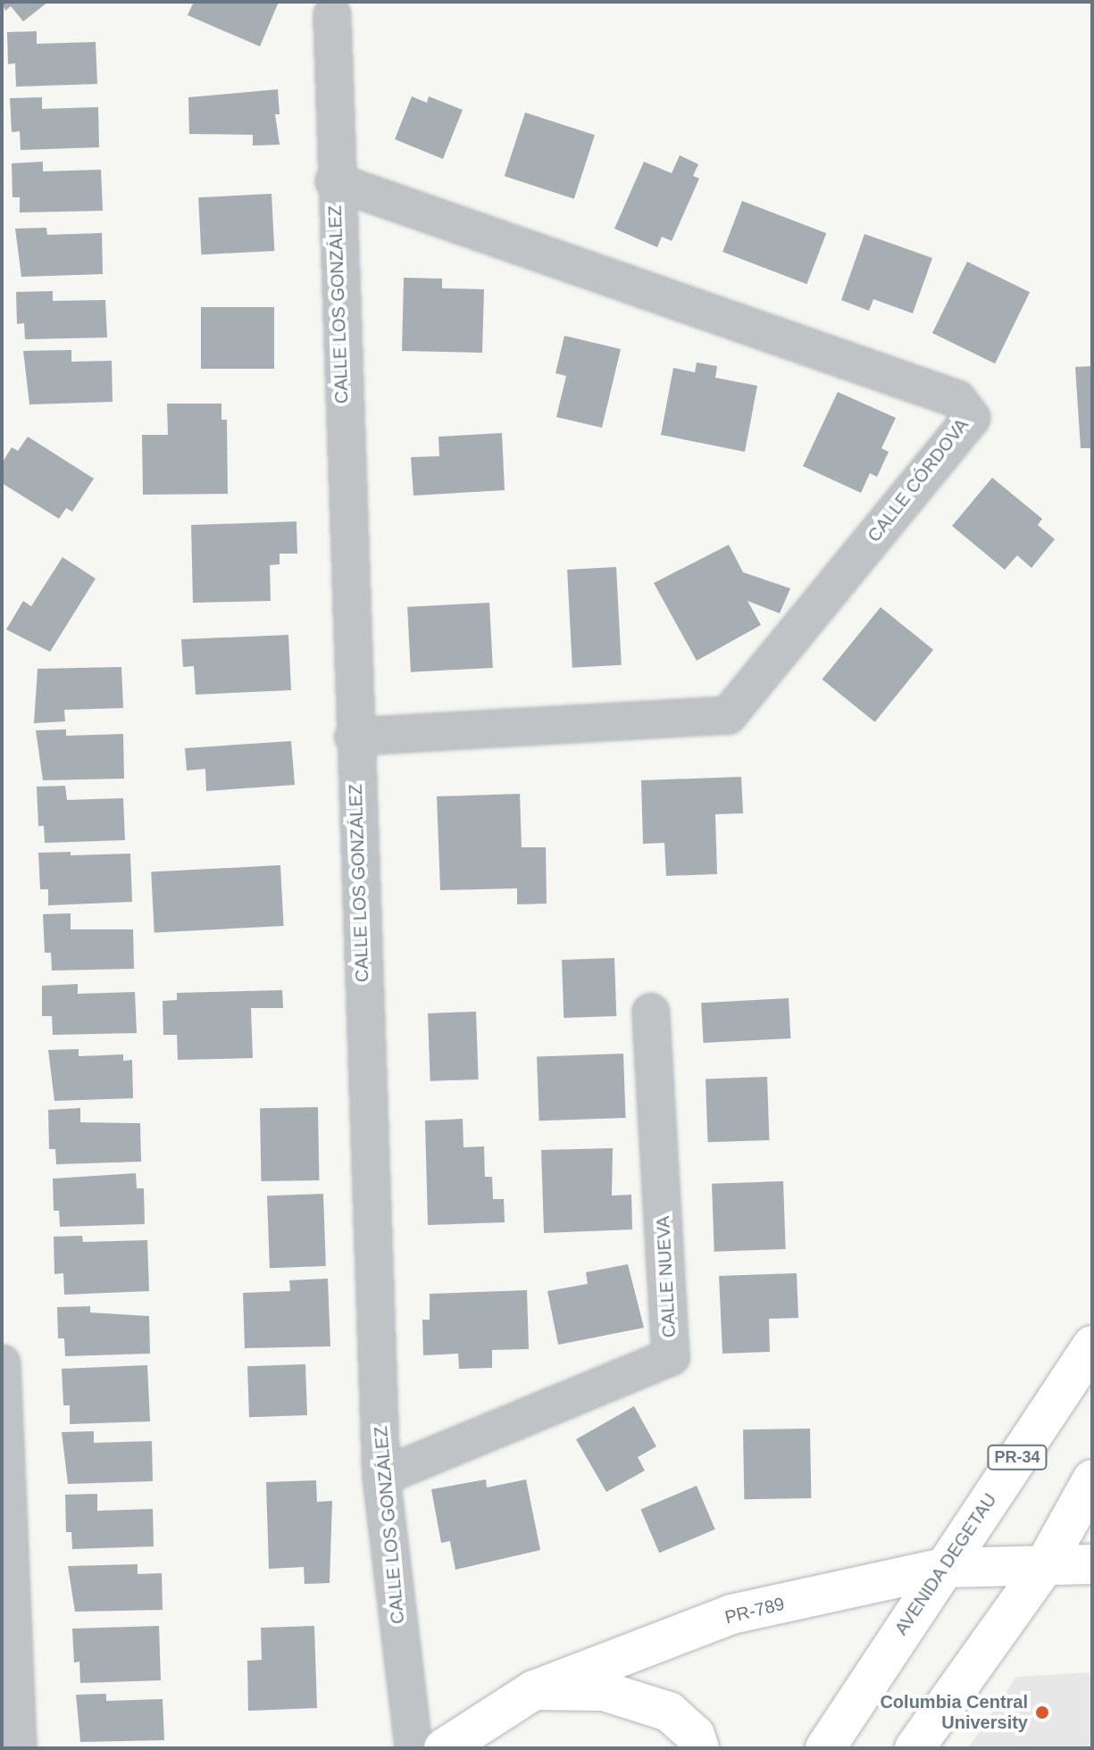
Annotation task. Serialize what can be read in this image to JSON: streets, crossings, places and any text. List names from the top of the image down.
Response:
{
  "streets": {
    "main road": ["PR-34", "AVENIDA DEGETAU", "PR-789"],
    "street": ["CALLE LOS GONZÁLEZ", "CALLE CÓRDOVA", "CALLE NUEVA"]
  },
  "crossings": [
    ["CALLE LOS GONZÁLEZ", "CALLE CÓRDOVA"],
    ["CALLE LOS GONZÁLEZ", "CALLE NUEVA"],
    ["AVENIDA DEGETAU", "PR-789"]
  ],
  "places": ["Columbia Central University"]
}
